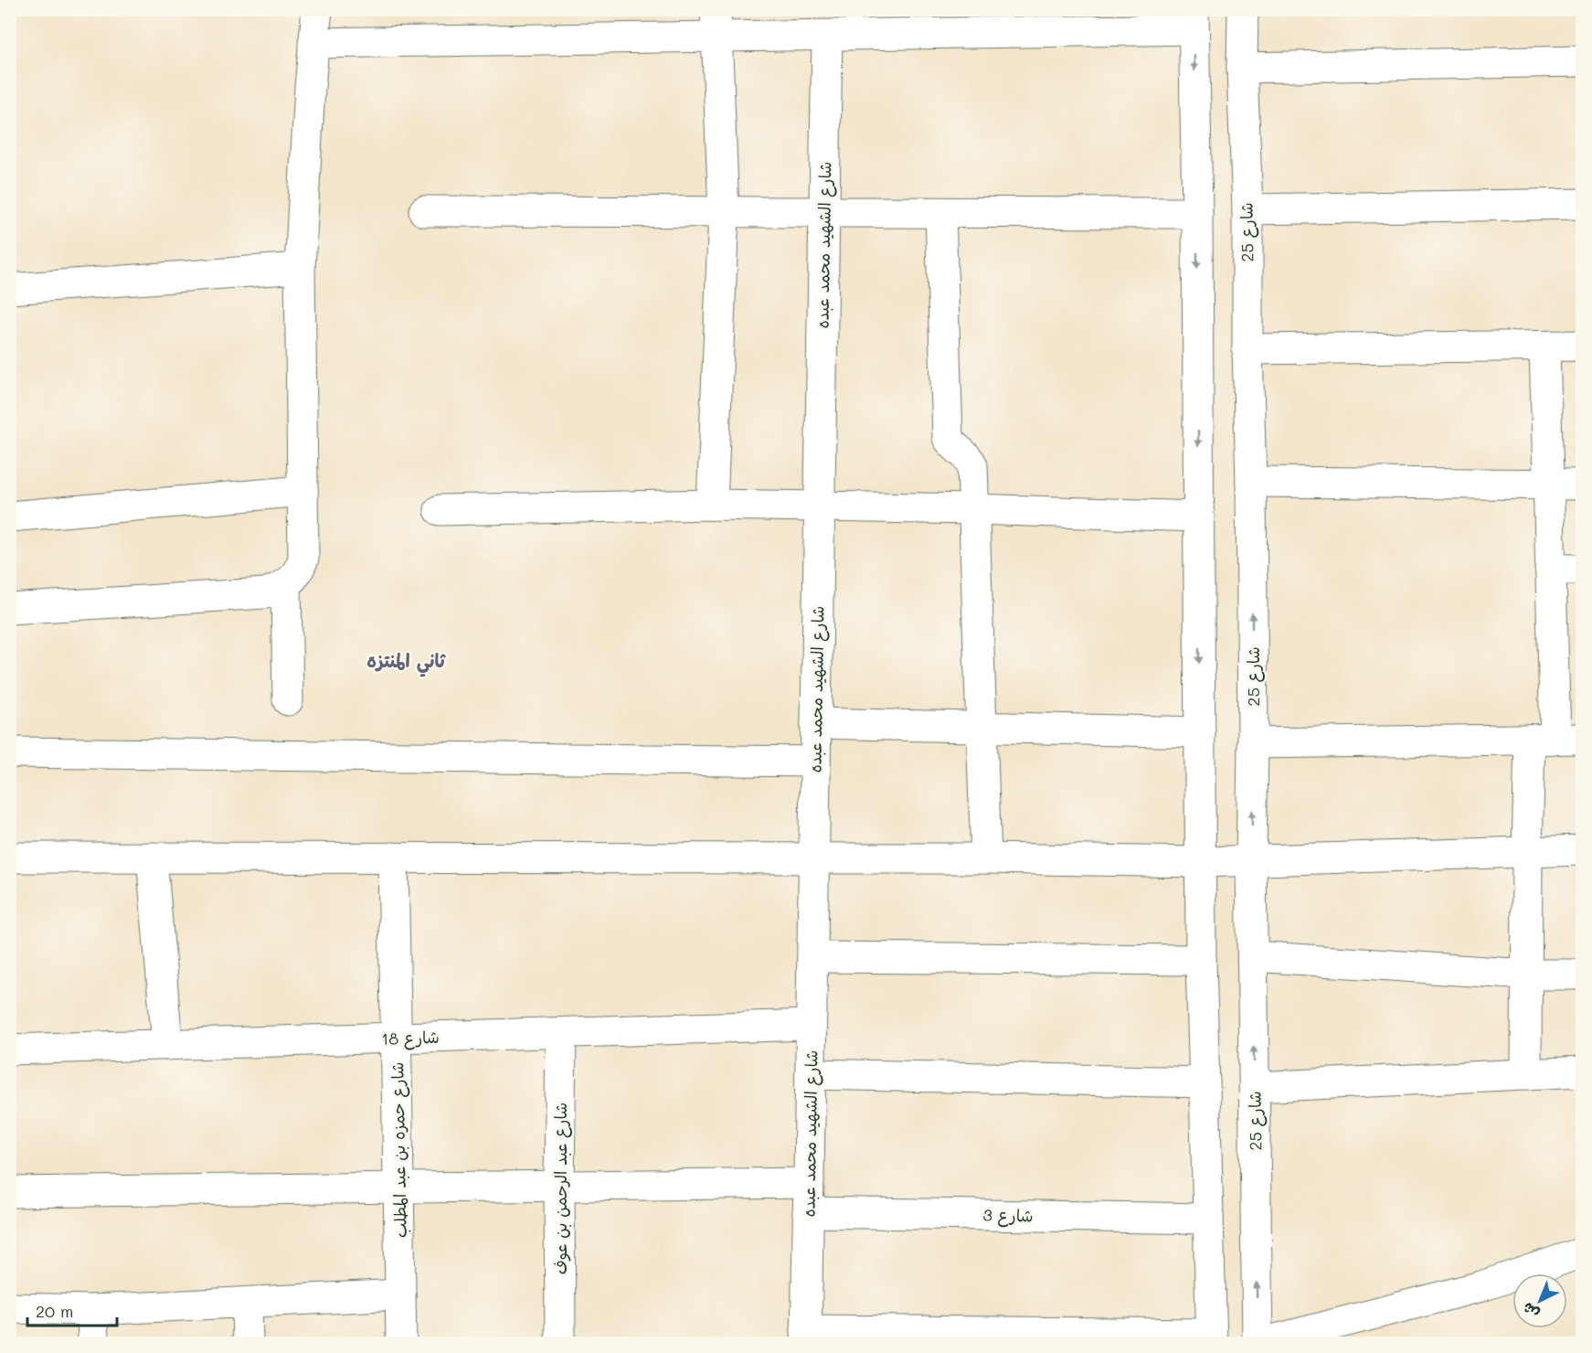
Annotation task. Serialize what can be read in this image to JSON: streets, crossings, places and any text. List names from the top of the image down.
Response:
{
  "streets": {
    "street": [
      "شارع 25",
      "شارع الشهيد محمد عبده",
      "شارع 18",
      "شارع حمزه بن عبد المطلب",
      "شارع عبد الرحمن بن عوف",
      "شارع 3"
    ]
  },
  "crossings": [
    ["شارع الشهيد محمد عبده", "شارع 18"],
    ["شارع الشهيد محمد عبده", "شارع 3"],
    ["شارع 18", "شارع حمزه بن عبد المطلب"],
    ["شارع 18", "شارع عبد الرحمن بن عوف"]
  ],
  "districts": ["ثاني المنتزه"],
  "scale_bar": "20 m",
  "north": "bottom left"
}
